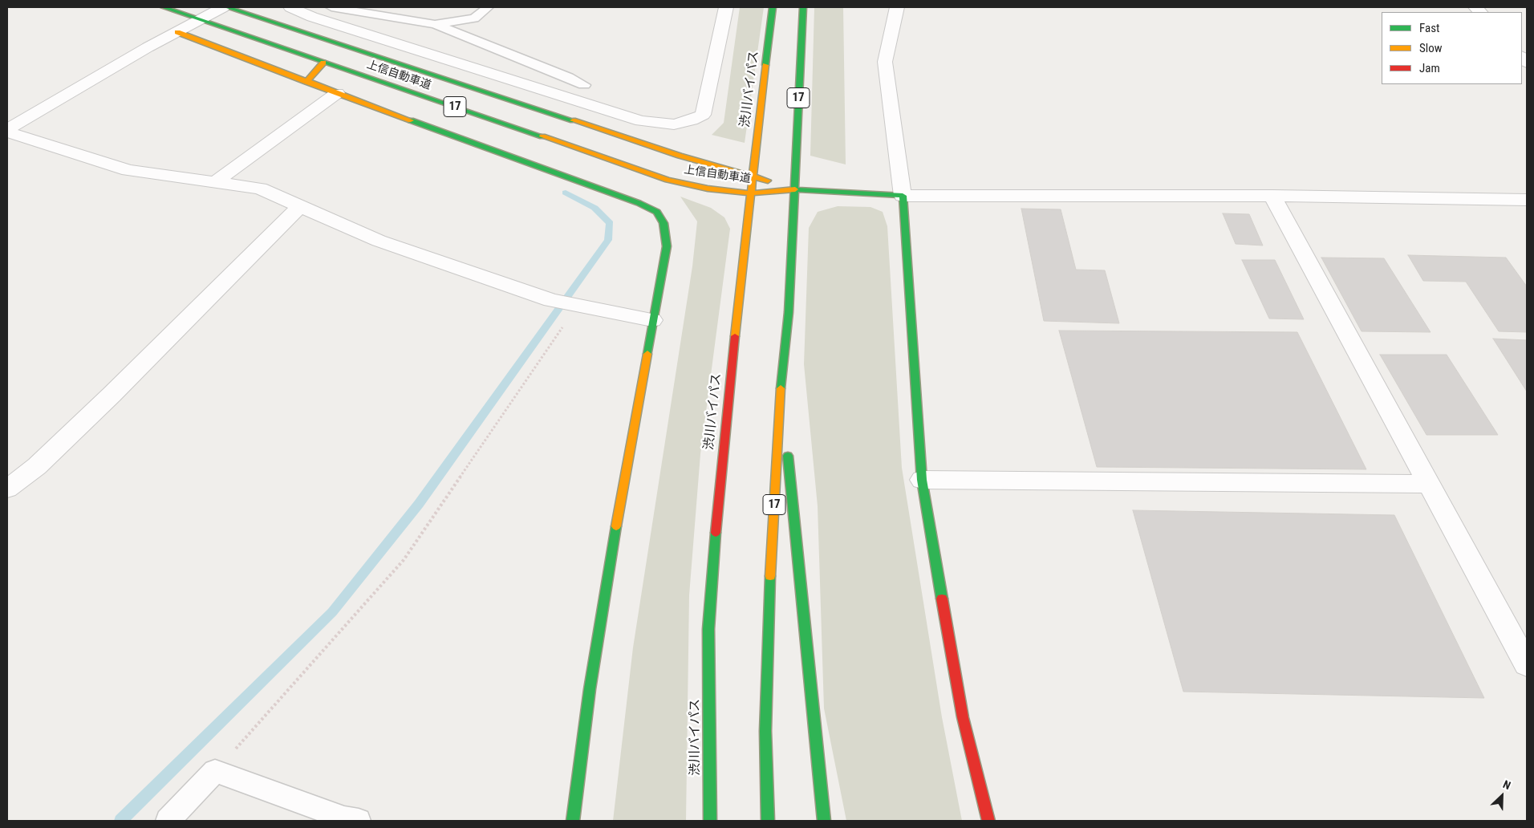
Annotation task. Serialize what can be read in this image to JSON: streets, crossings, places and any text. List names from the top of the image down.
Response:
{
  "streets": {
    "main road": ["上信自動車道", "渋川バイパス", "17"]
  },
  "crossings": [
    ["上信自動車道", "渋川バイパス"],
    ["上信自動車道", "17"]
  ],
  "legend": ["Fast", "Slow", "Jam"],
  "north": "top right"
}
